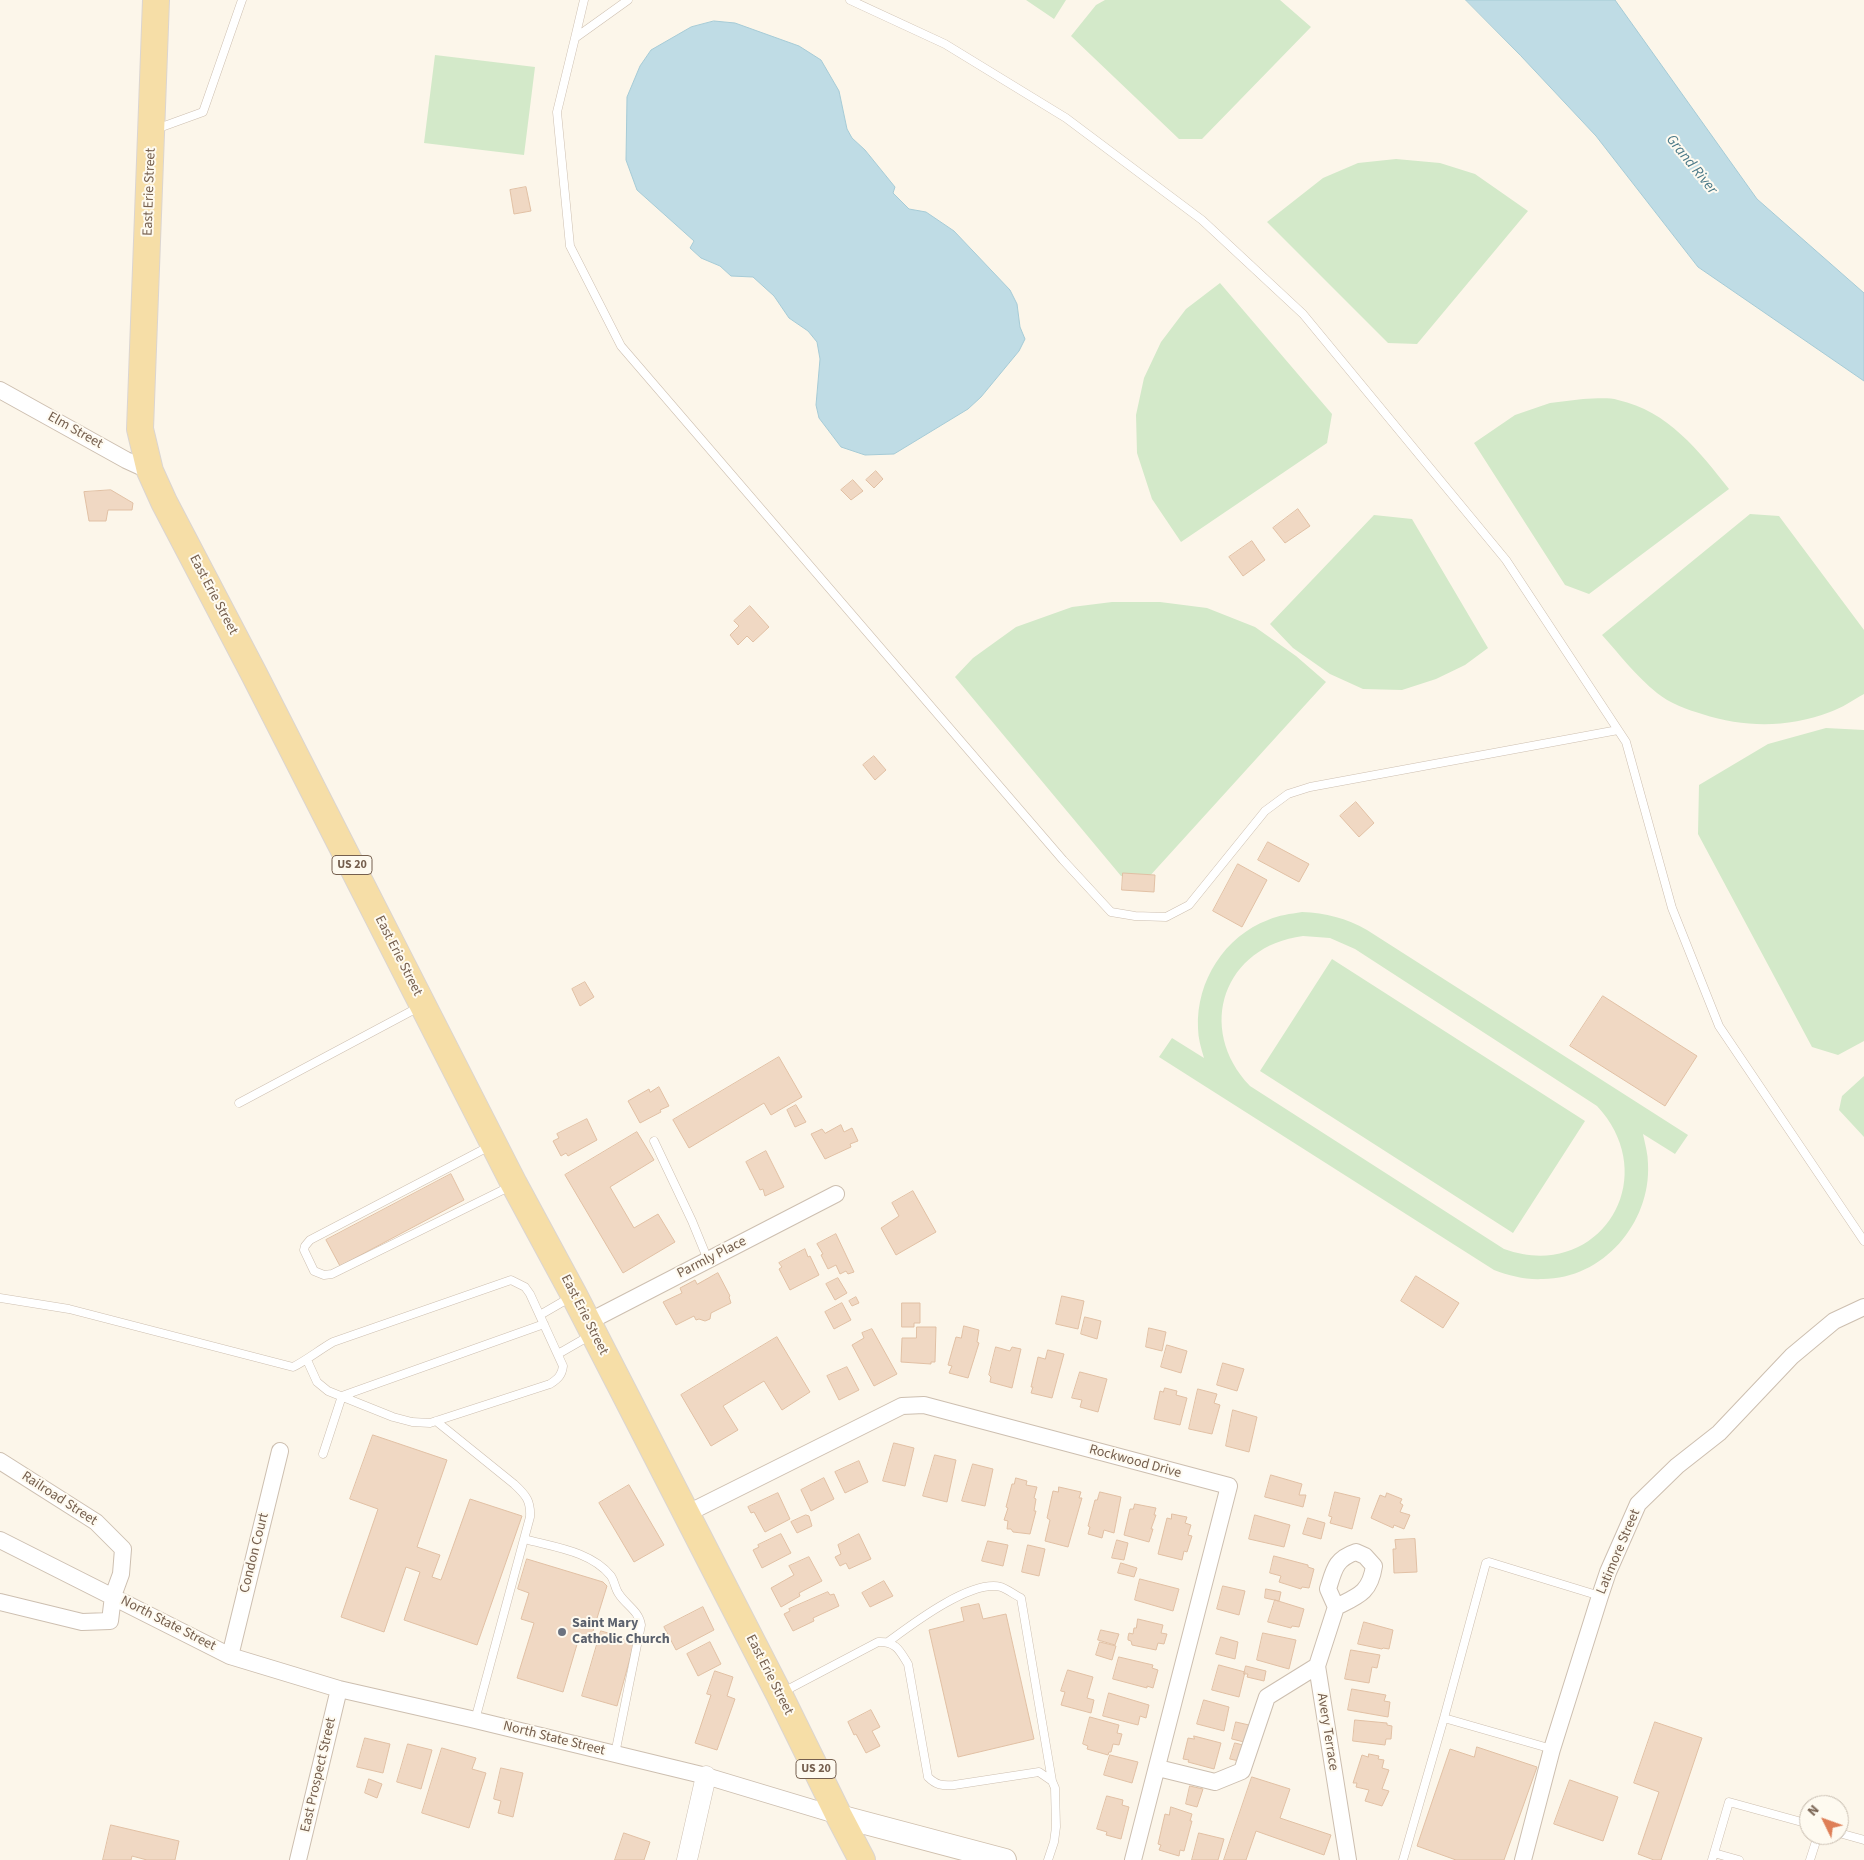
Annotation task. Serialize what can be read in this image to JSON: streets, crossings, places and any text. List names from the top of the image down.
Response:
{
  "streets": {
    "main road": ["East Erie Street", "US 20", "North State Street"],
    "street": [
      "Elm Street",
      "Parmly Place",
      "Rockwood Drive",
      "Railroad Street",
      "Latimore Street",
      "Condon Court",
      "Avery Terrace",
      "East Prospect Street"
    ]
  },
  "crossings": [
    ["East Erie Street", "Elm Street"],
    ["East Erie Street", "Parmly Place"],
    ["East Erie Street", "Rockwood Drive"],
    ["East Erie Street", "North State Street"],
    ["Railroad Street", "North State Street"],
    ["Condon Court", "North State Street"],
    ["North State Street", "East Prospect Street"]
  ],
  "water": ["Grand River"],
  "places": ["Saint Mary Catholic Church"],
  "north": "top left"
}
